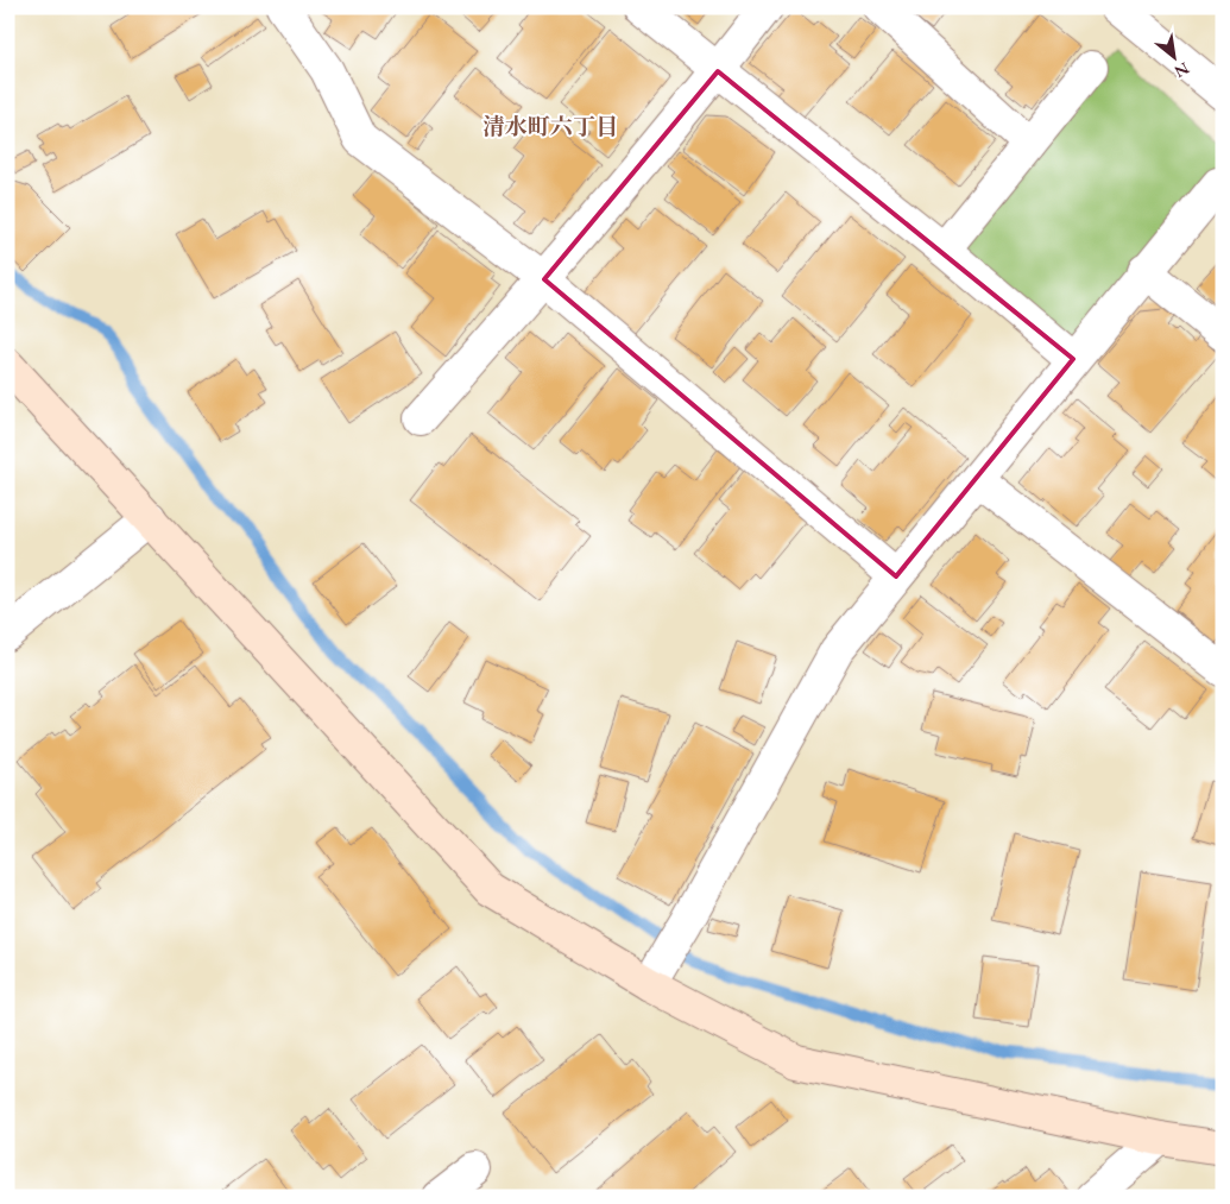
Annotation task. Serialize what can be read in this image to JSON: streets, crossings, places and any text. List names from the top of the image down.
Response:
{
  "districts": ["清水町六丁目"],
  "north": "bottom right"
}
